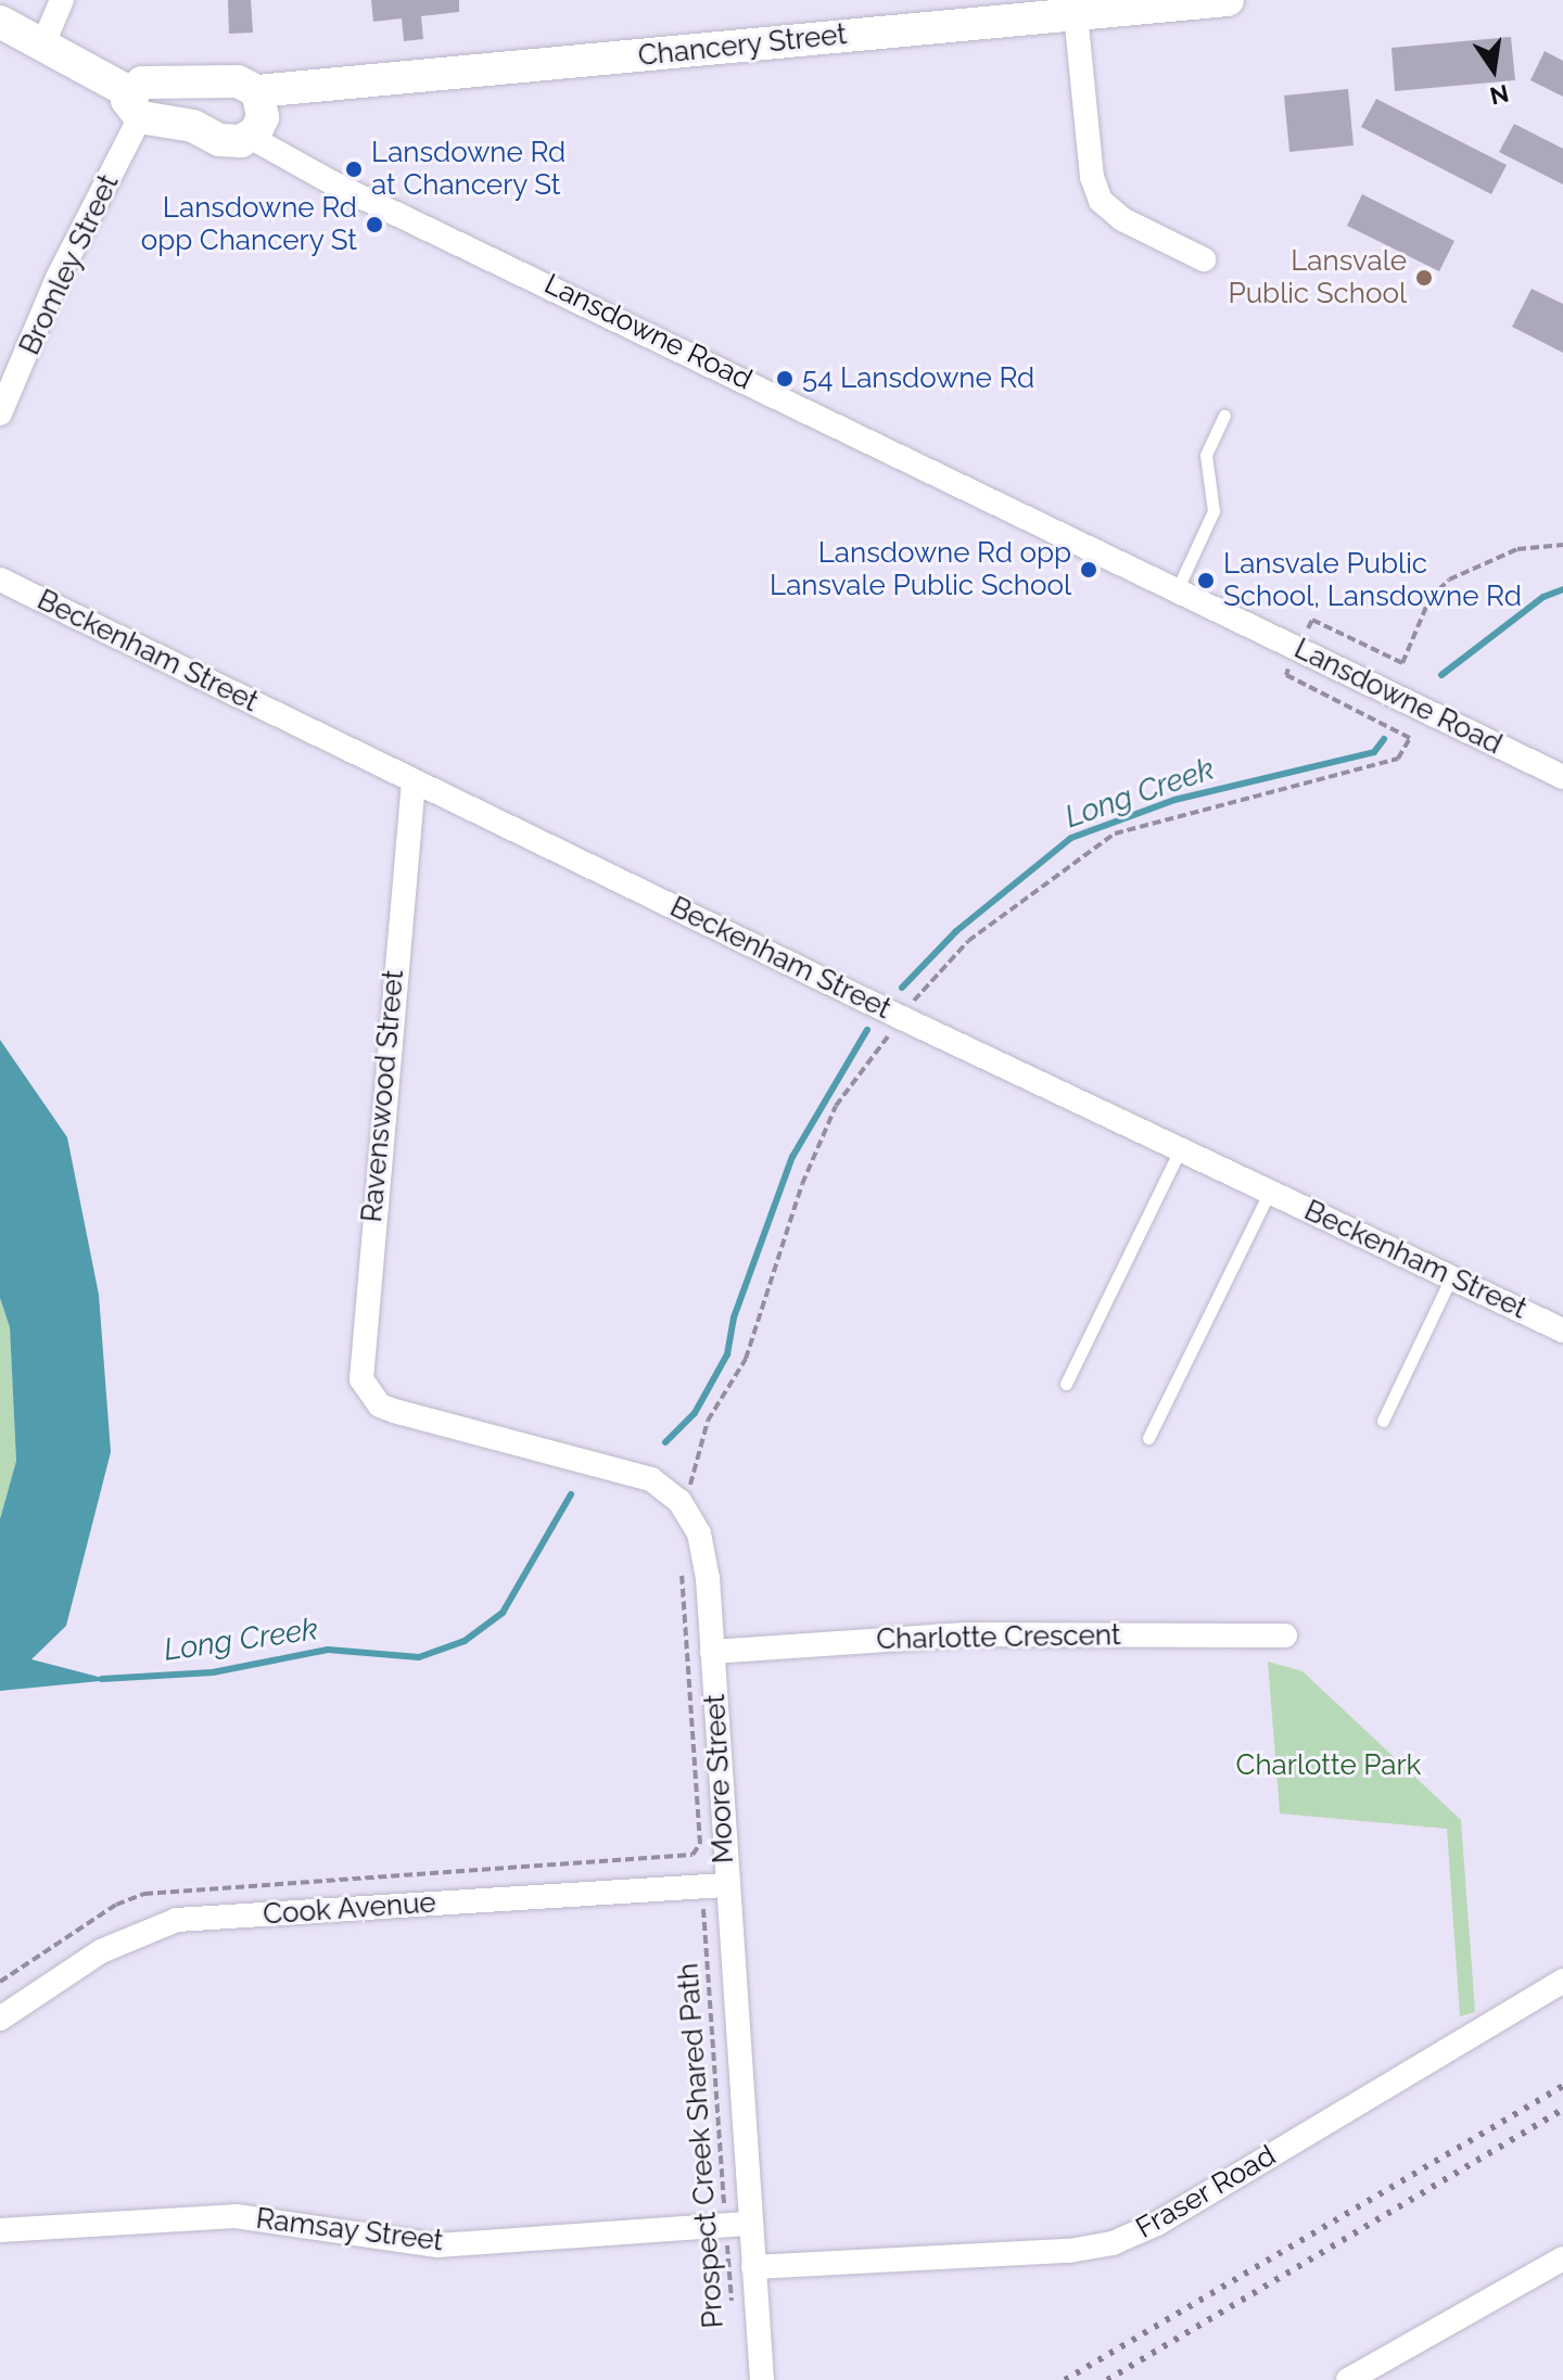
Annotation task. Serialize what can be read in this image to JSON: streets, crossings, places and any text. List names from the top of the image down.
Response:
{
  "streets": {
    "main road": ["Chancery Street"],
    "street": [
      "Bromley Street",
      "Lansdowne Road",
      "Beckenham Street",
      "Ravenswood Street",
      "Charlotte Crescent",
      "Moore Street",
      "Cook Avenue",
      "Fraser Road",
      "Ramsay Street"
    ],
    "path": ["Prospect Creek Shared Path"]
  },
  "crossings": [
    ["Chancery Street", "Bromley Street"],
    ["Beckenham Street", "Ravenswood Street"],
    ["Ravenswood Street", "Moore Street"],
    ["Charlotte Crescent", "Moore Street"],
    ["Moore Street", "Cook Avenue"],
    ["Moore Street", "Fraser Road"],
    ["Moore Street", "Ramsay Street"],
    ["Prospect Creek Shared Path", "Ramsay Street"]
  ],
  "water": ["Long Creek"],
  "parks": ["Charlotte Park"],
  "places": [
    "Lansdowne Rd at Chancery St",
    "Lansdowne Rd opp Chancery St",
    "Lansvale Public School",
    "54 Lansdowne Rd",
    "Lansdowne Rd opp Lansvale Public School",
    "Lansvale Public School, Lansdowne Rd"
  ],
  "north": "bottom"
}
